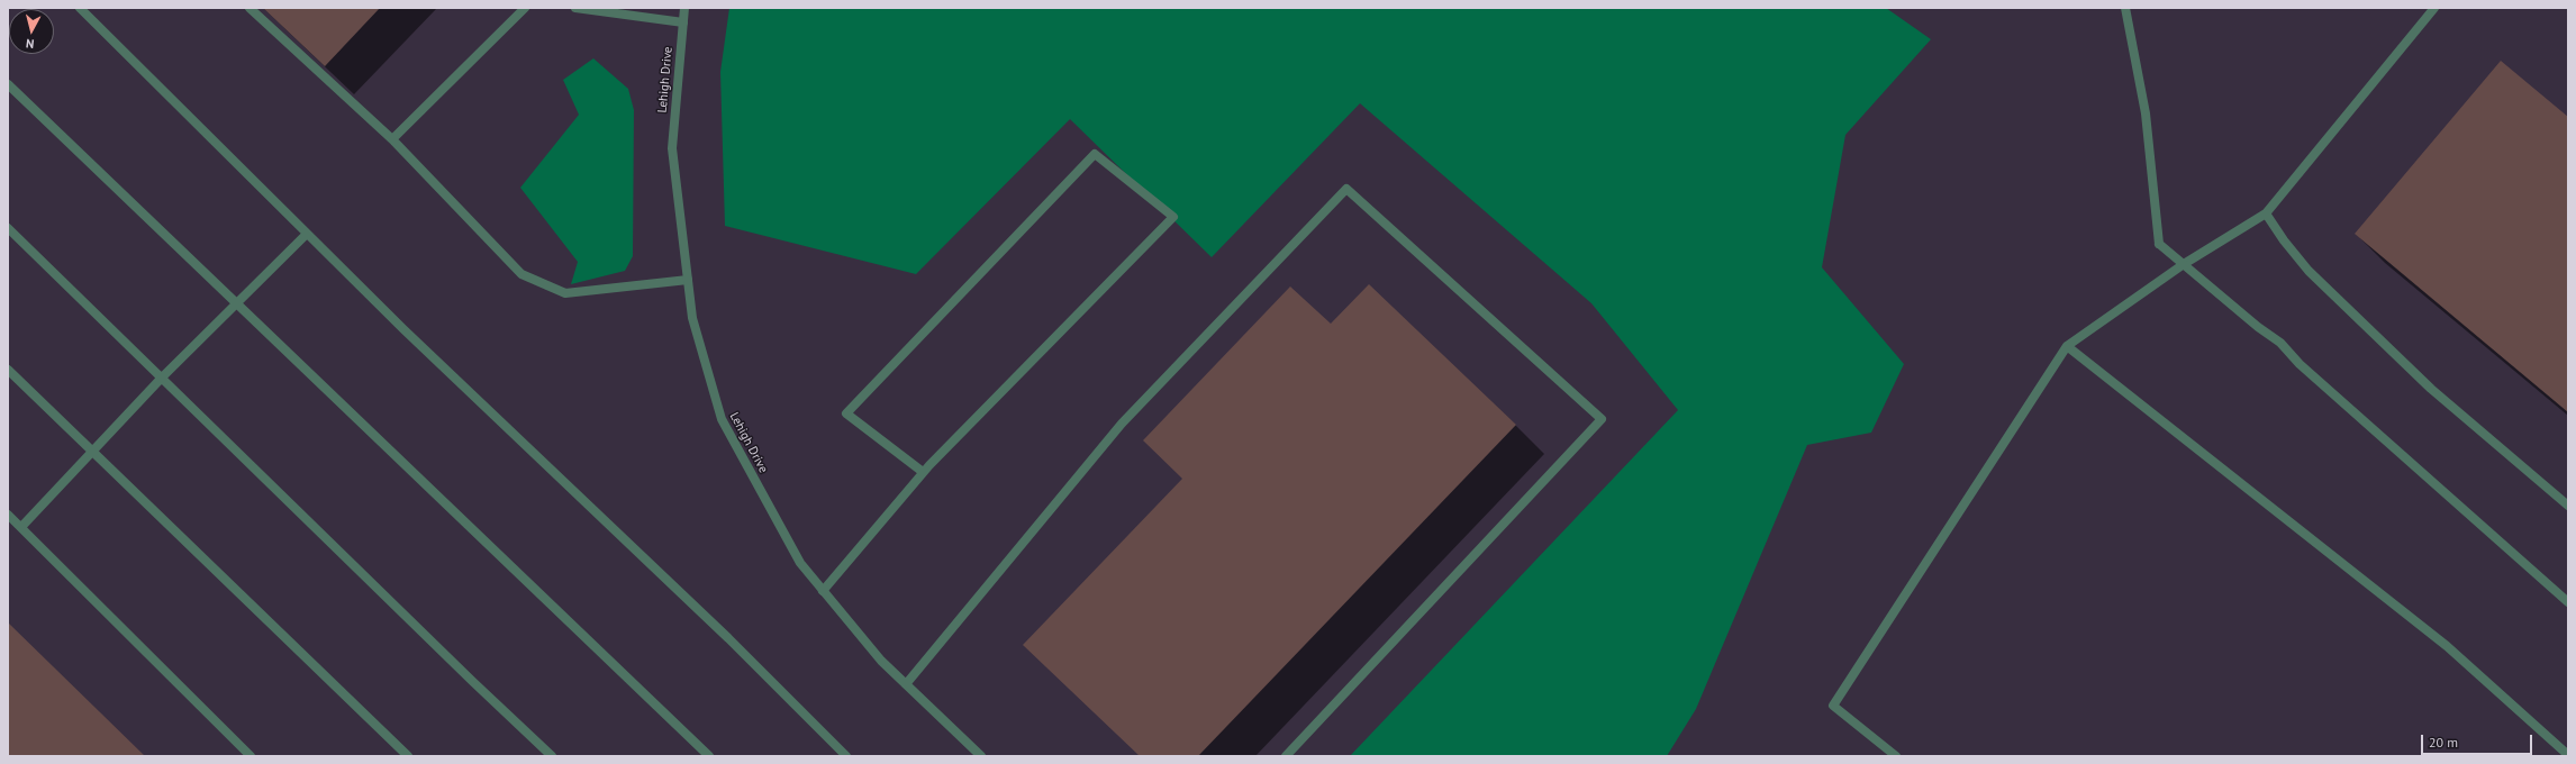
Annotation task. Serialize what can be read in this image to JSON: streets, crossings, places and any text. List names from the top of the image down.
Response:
{
  "streets": {
    "street": ["Lehigh Drive"]
  },
  "scale_bar": "20 m",
  "north": "bottom"
}
